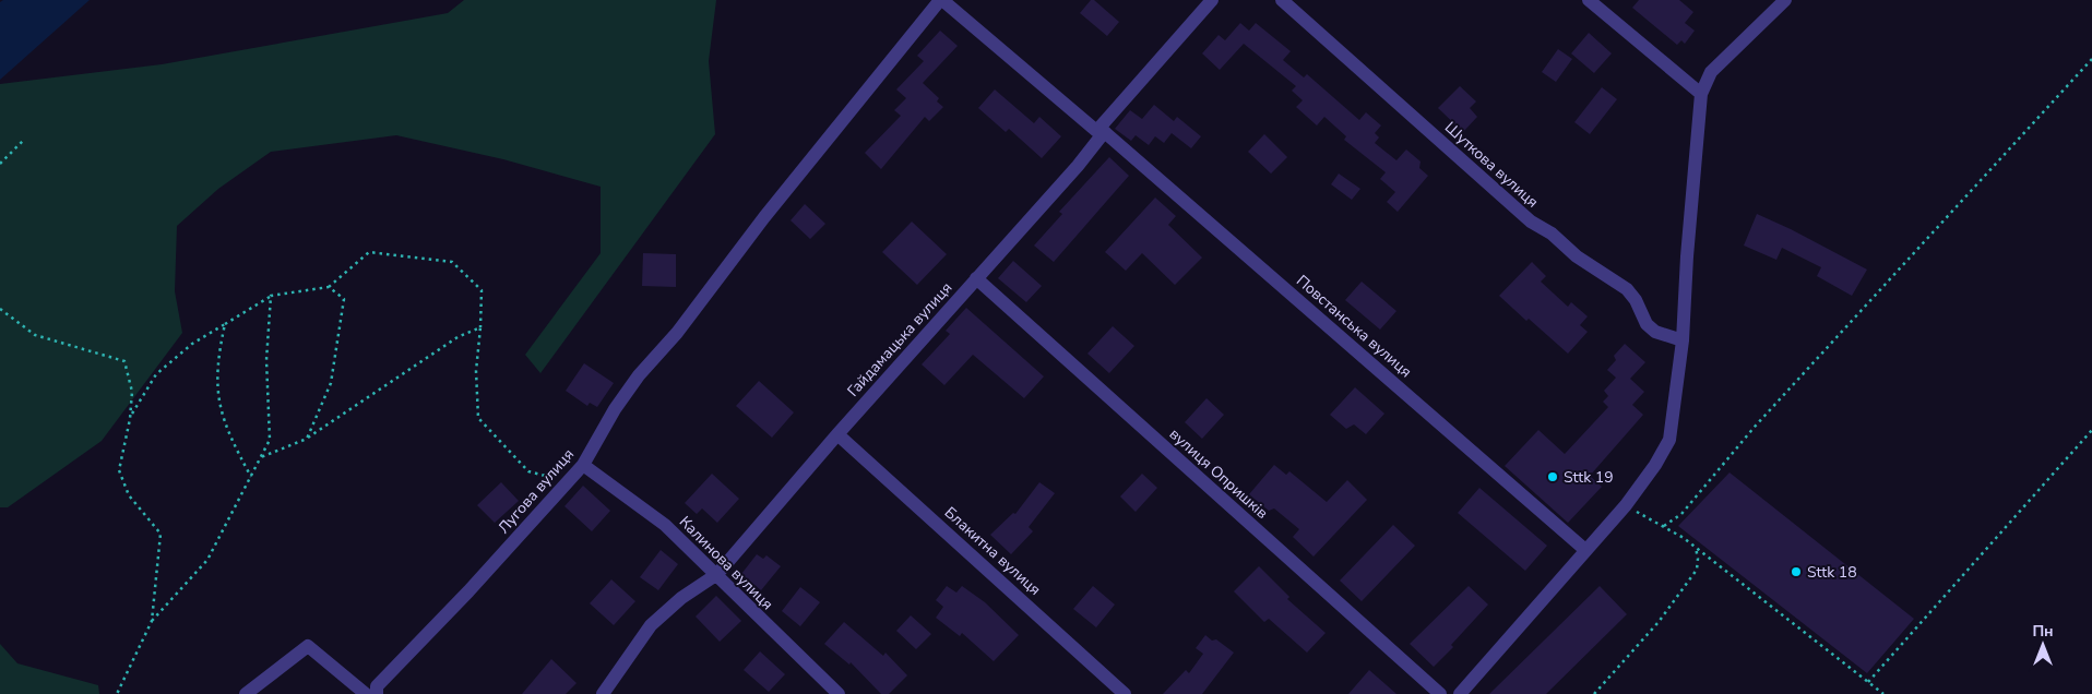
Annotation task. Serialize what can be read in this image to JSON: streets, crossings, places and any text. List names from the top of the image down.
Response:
{
  "streets": {
    "street": [
      "Шуткова вулиця",
      "Повстанська вулиця",
      "Гайдамацька вулиця",
      "вулиця Опришків",
      "Лугова вулиця",
      "Блакитна вулиця",
      "Калинова вулиця"
    ]
  },
  "crossings": [
    ["Повстанська вулиця", "Гайдамацька вулиця"],
    ["Повстанська вулиця", "Лугова вулиця"],
    ["Гайдамацька вулиця", "вулиця Опришків"],
    ["Гайдамацька вулиця", "Блакитна вулиця"],
    ["Гайдамацька вулиця", "Калинова вулиця"],
    ["Лугова вулиця", "Калинова вулиця"]
  ],
  "places": ["Sttk 19", "Sttk 18"],
  "north": "top"
}
